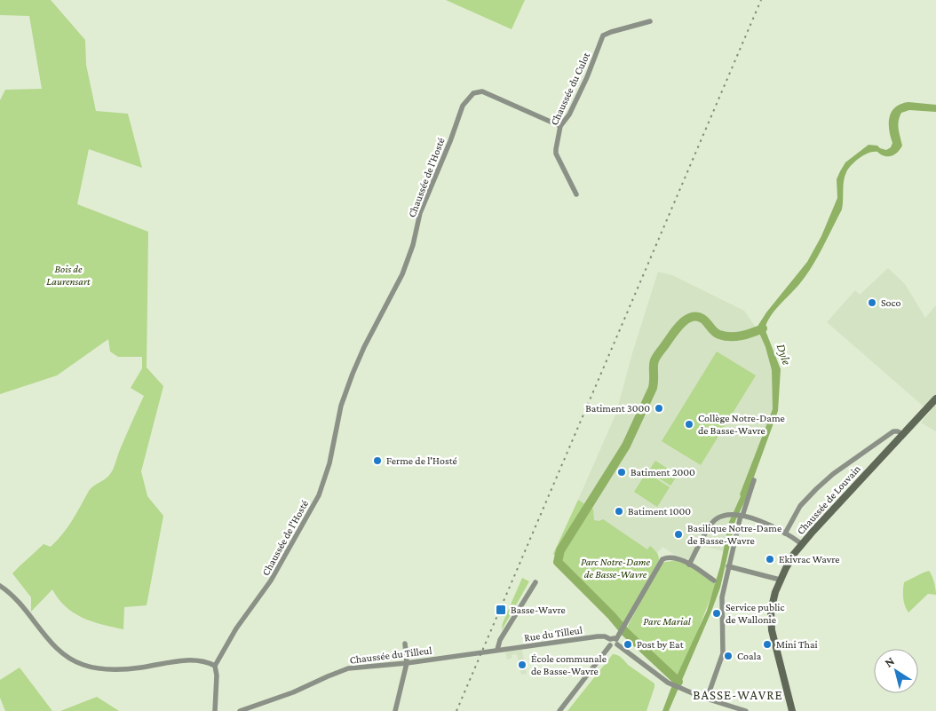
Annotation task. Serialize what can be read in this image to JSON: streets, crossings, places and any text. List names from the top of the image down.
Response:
{
  "streets": {
    "main road": ["Chaussée de Louvain"],
    "street": [
      "Chaussée du Culot",
      "Chaussée de l'Hosté",
      "Rue du Tilleul",
      "Chaussée du Tilleul"
    ]
  },
  "crossings": [
    ["Chaussée du Culot", "Chaussée de l'Hosté"],
    ["Rue du Tilleul", "Chaussée du Tilleul"]
  ],
  "districts": ["BASSE-WAVRE"],
  "water": ["Dyle"],
  "parks": ["Bois de Laurensart", "Parc Notre-Dame de Basse-Wavre", "Parc Marial"],
  "places": {
    "other": [
      "Soco",
      "Batiment 3000",
      "Collège Notre-Dame de Basse-Wavre",
      "Ferme de l'Hosté",
      "Batiment 2000",
      "Batiment 1000",
      "Basilique Notre-Dame de Basse-Wavre",
      "Ekivrac Wavre",
      "Service public de Wallonie",
      "Post by Eat",
      "Mini Thai",
      "Coala",
      "École communale de Basse-Wavre"
    ],
    "transit": ["Basse-Wavre"]
  },
  "north": "top left"
}
